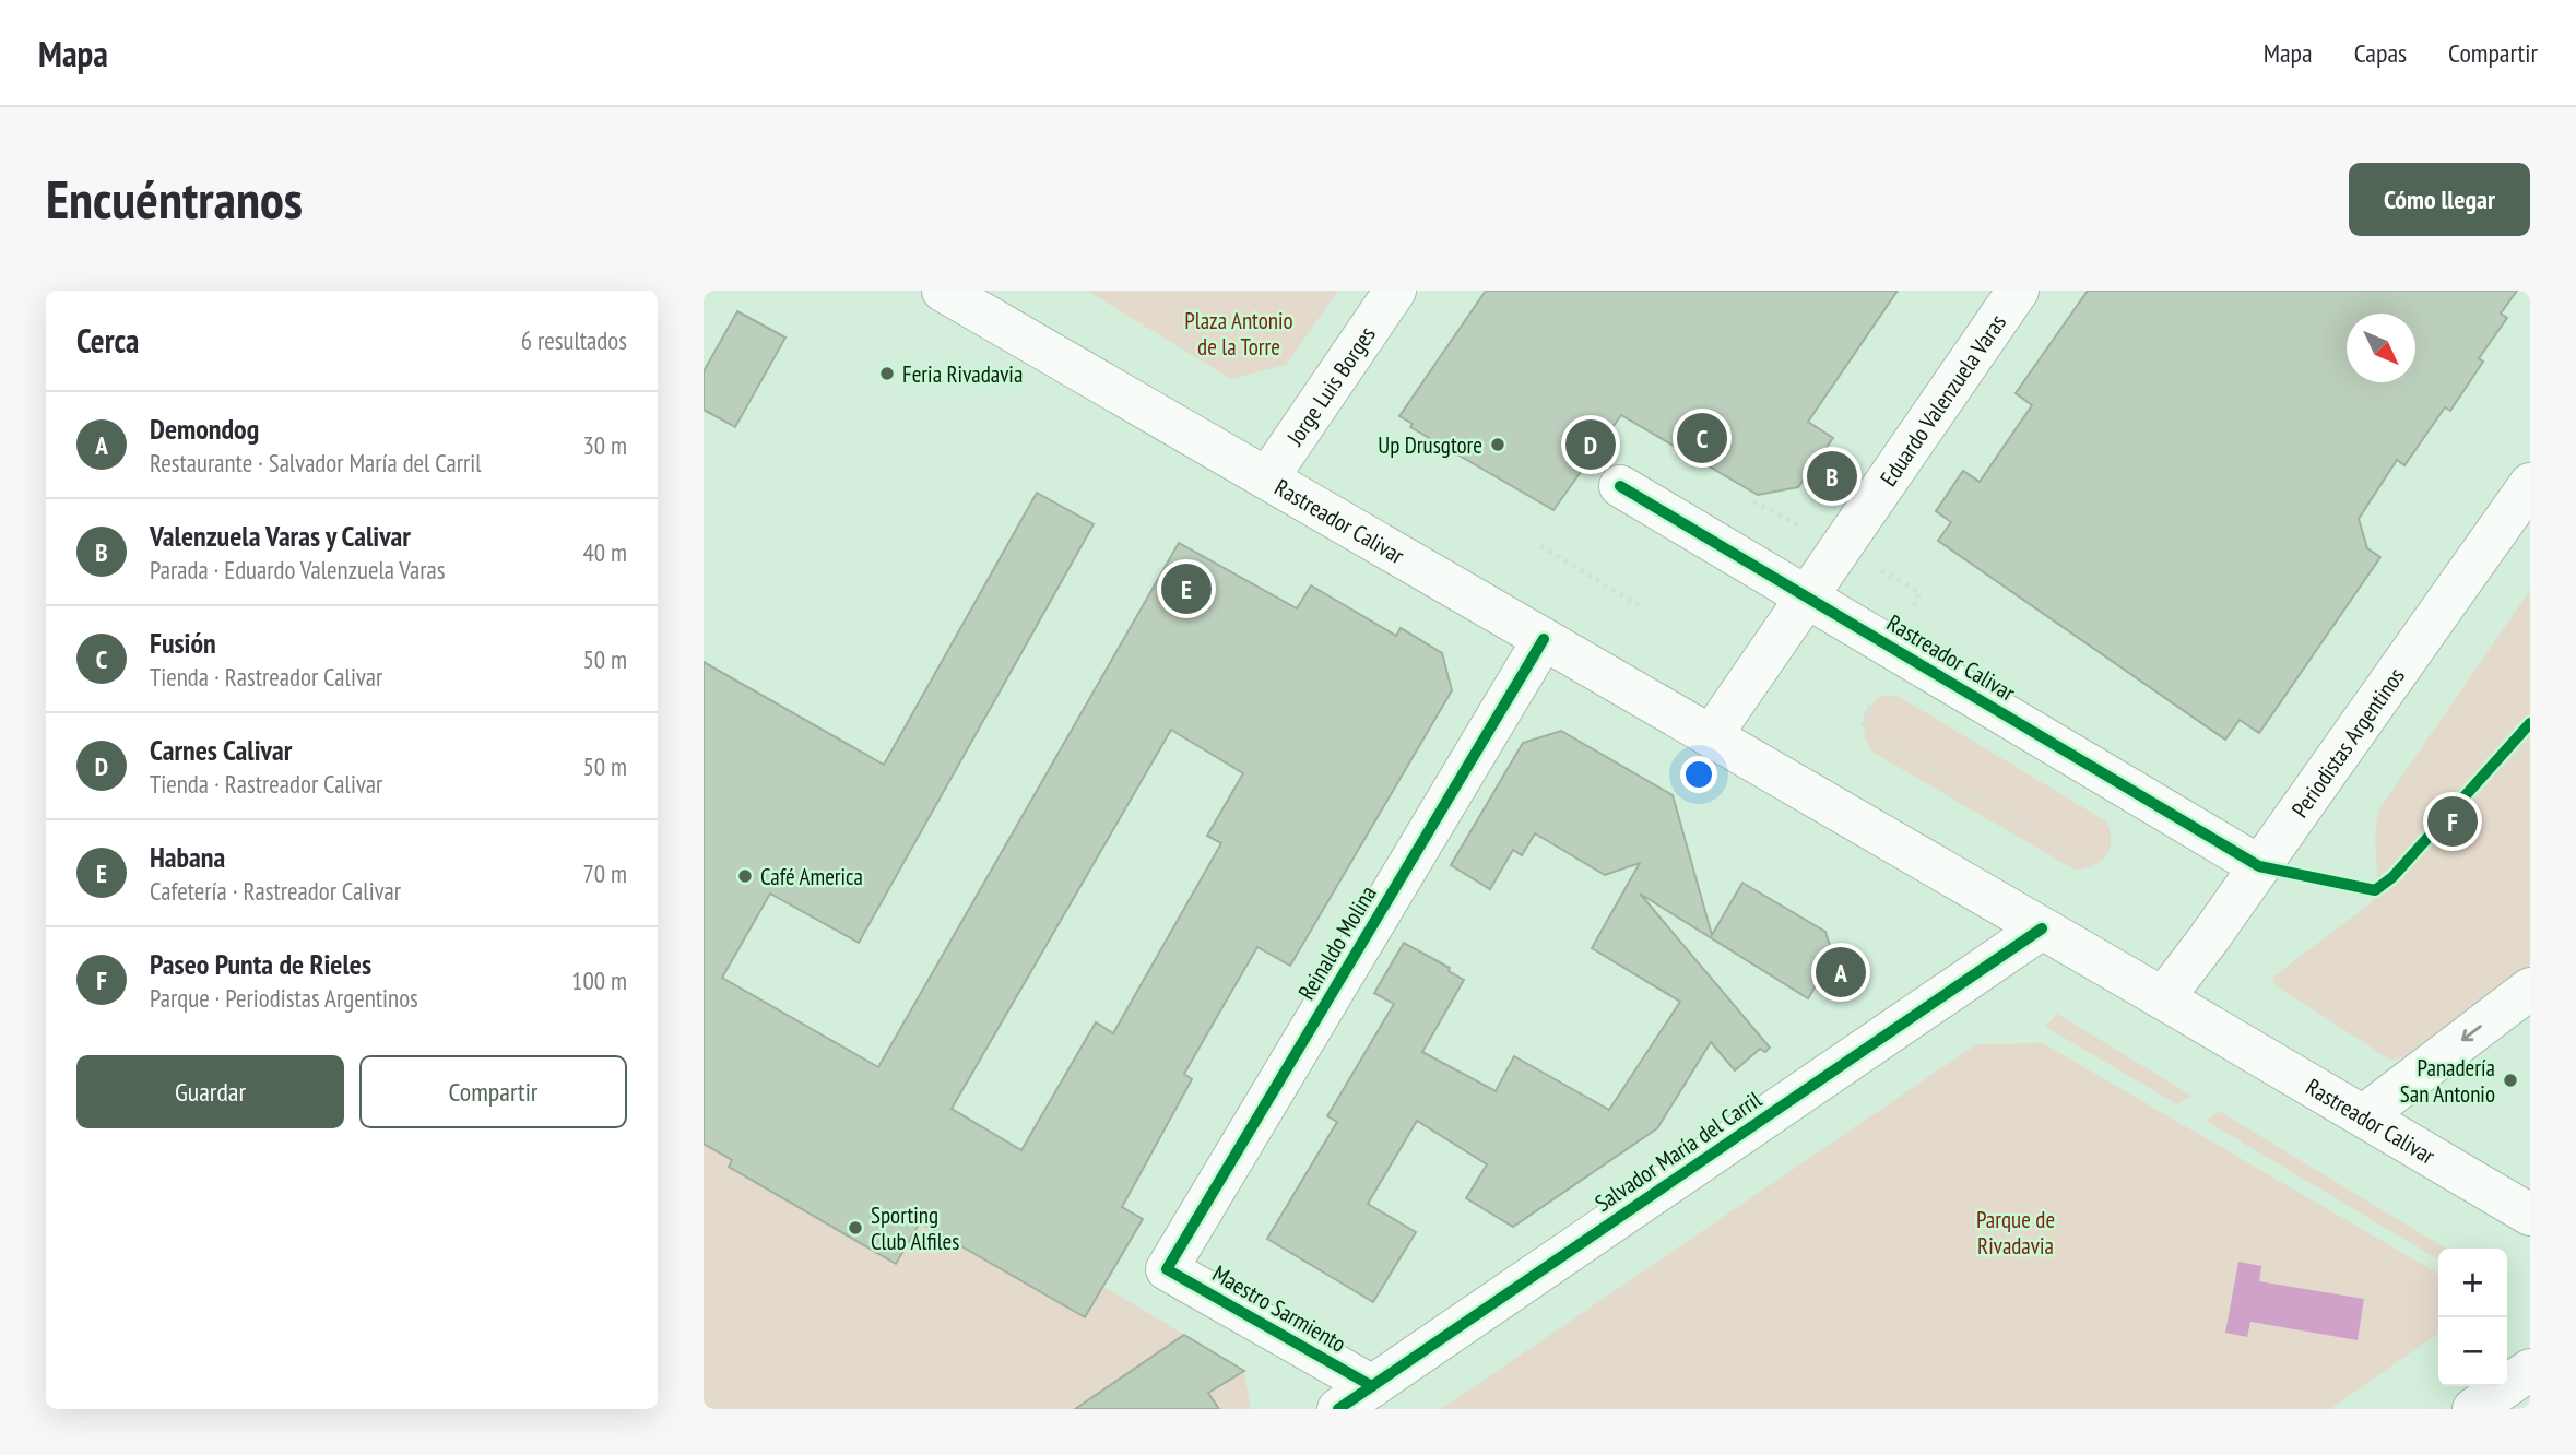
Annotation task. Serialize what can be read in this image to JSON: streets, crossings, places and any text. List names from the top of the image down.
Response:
{
  "streets": {
    "street": [
      "Jorge Luis Borges",
      "Eduardo Valenzuela Varas",
      "Rastreador Calivar",
      "Periodistas Argentinos",
      "Reinaldo Molina",
      "Salvador María del Carril",
      "Maestro Sarmiento"
    ]
  },
  "crossings": [
    ["Jorge Luis Borges", "Rastreador Calivar"],
    ["Eduardo Valenzuela Varas", "Rastreador Calivar"],
    ["Rastreador Calivar", "Periodistas Argentinos"],
    ["Rastreador Calivar", "Reinaldo Molina"],
    ["Rastreador Calivar", "Salvador María del Carril"],
    ["Reinaldo Molina", "Maestro Sarmiento"],
    ["Salvador María del Carril", "Maestro Sarmiento"]
  ],
  "parks": ["Plaza Antonio de la Torre", "Parque de Rivadavia"],
  "places": [
    "Feria Rivadavia",
    "Up Drusgtore",
    "Café America",
    "Panadería San Antonio",
    "Sporting Club Alfiles"
  ],
  "north": "bottom right",
  "page": {
    "header": "Mapa",
    "nav": ["Mapa", "Capas", "Compartir"],
    "buttons": [
      "Cómo llegar",
      ["Guardar", "Compartir"]
    ],
    "title": "Encuéntranos",
    "heading": ["Cerca", "6 resultados"],
    "list": [
      {
        "mark": "A",
        "name": "Demondog",
        "note": "Restaurante · Salvador María del Carril",
        "value": "30 m"
      },
      {
        "mark": "B",
        "name": "Valenzuela Varas y Calivar",
        "note": "Parada · Eduardo Valenzuela Varas",
        "value": "40 m"
      },
      {
        "mark": "C",
        "name": "Fusión",
        "note": "Tienda · Rastreador Calivar",
        "value": "50 m"
      },
      {
        "mark": "D",
        "name": "Carnes Calivar",
        "note": "Tienda · Rastreador Calivar",
        "value": "50 m"
      },
      {
        "mark": "E",
        "name": "Habana",
        "note": "Cafetería · Rastreador Calivar",
        "value": "70 m"
      },
      {
        "mark": "F",
        "name": "Paseo Punta de Rieles",
        "note": "Parque · Periodistas Argentinos",
        "value": "100 m"
      }
    ],
    "pins": [
      "C",
      "D",
      "B",
      "E",
      "F",
      "A"
    ],
    "map_buttons": ["+", "−"]
  }
}
